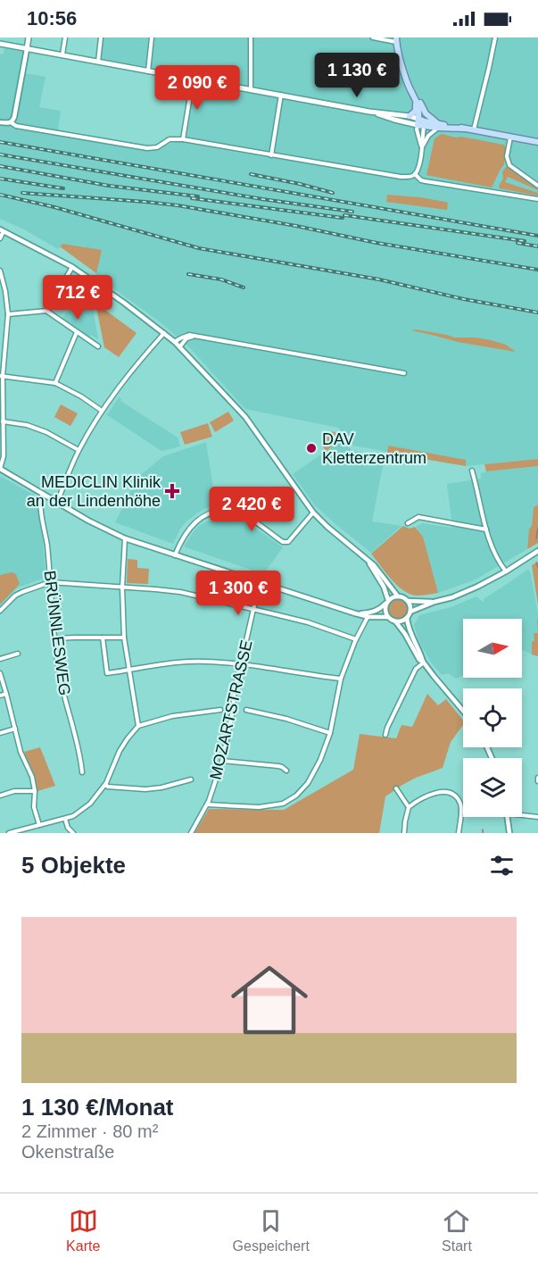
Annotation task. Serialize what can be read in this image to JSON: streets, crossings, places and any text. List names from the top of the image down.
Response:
{
  "streets": {
    "street": ["BRÜNNLESWEG", "MOZARTSTRASSE"]
  },
  "places": {
    "other": ["DAV Kletterzentrum"],
    "health": ["MEDICLIN Klinik an der Lindenhöhe"]
  },
  "north": "right",
  "page": {
    "status": "10:56",
    "price": [
      "1 130 €",
      "2 090 €",
      "712 €",
      "2 420 €",
      "1 300 €"
    ],
    "heading": "5 Objekte",
    "list": [
      {
        "name": "1 130 €/Monat",
        "note": "2 Zimmer · 80 m² · Okenstraße"
      }
    ],
    "tabs": ["Karte", "Gespeichert", "Start"]
  }
}
